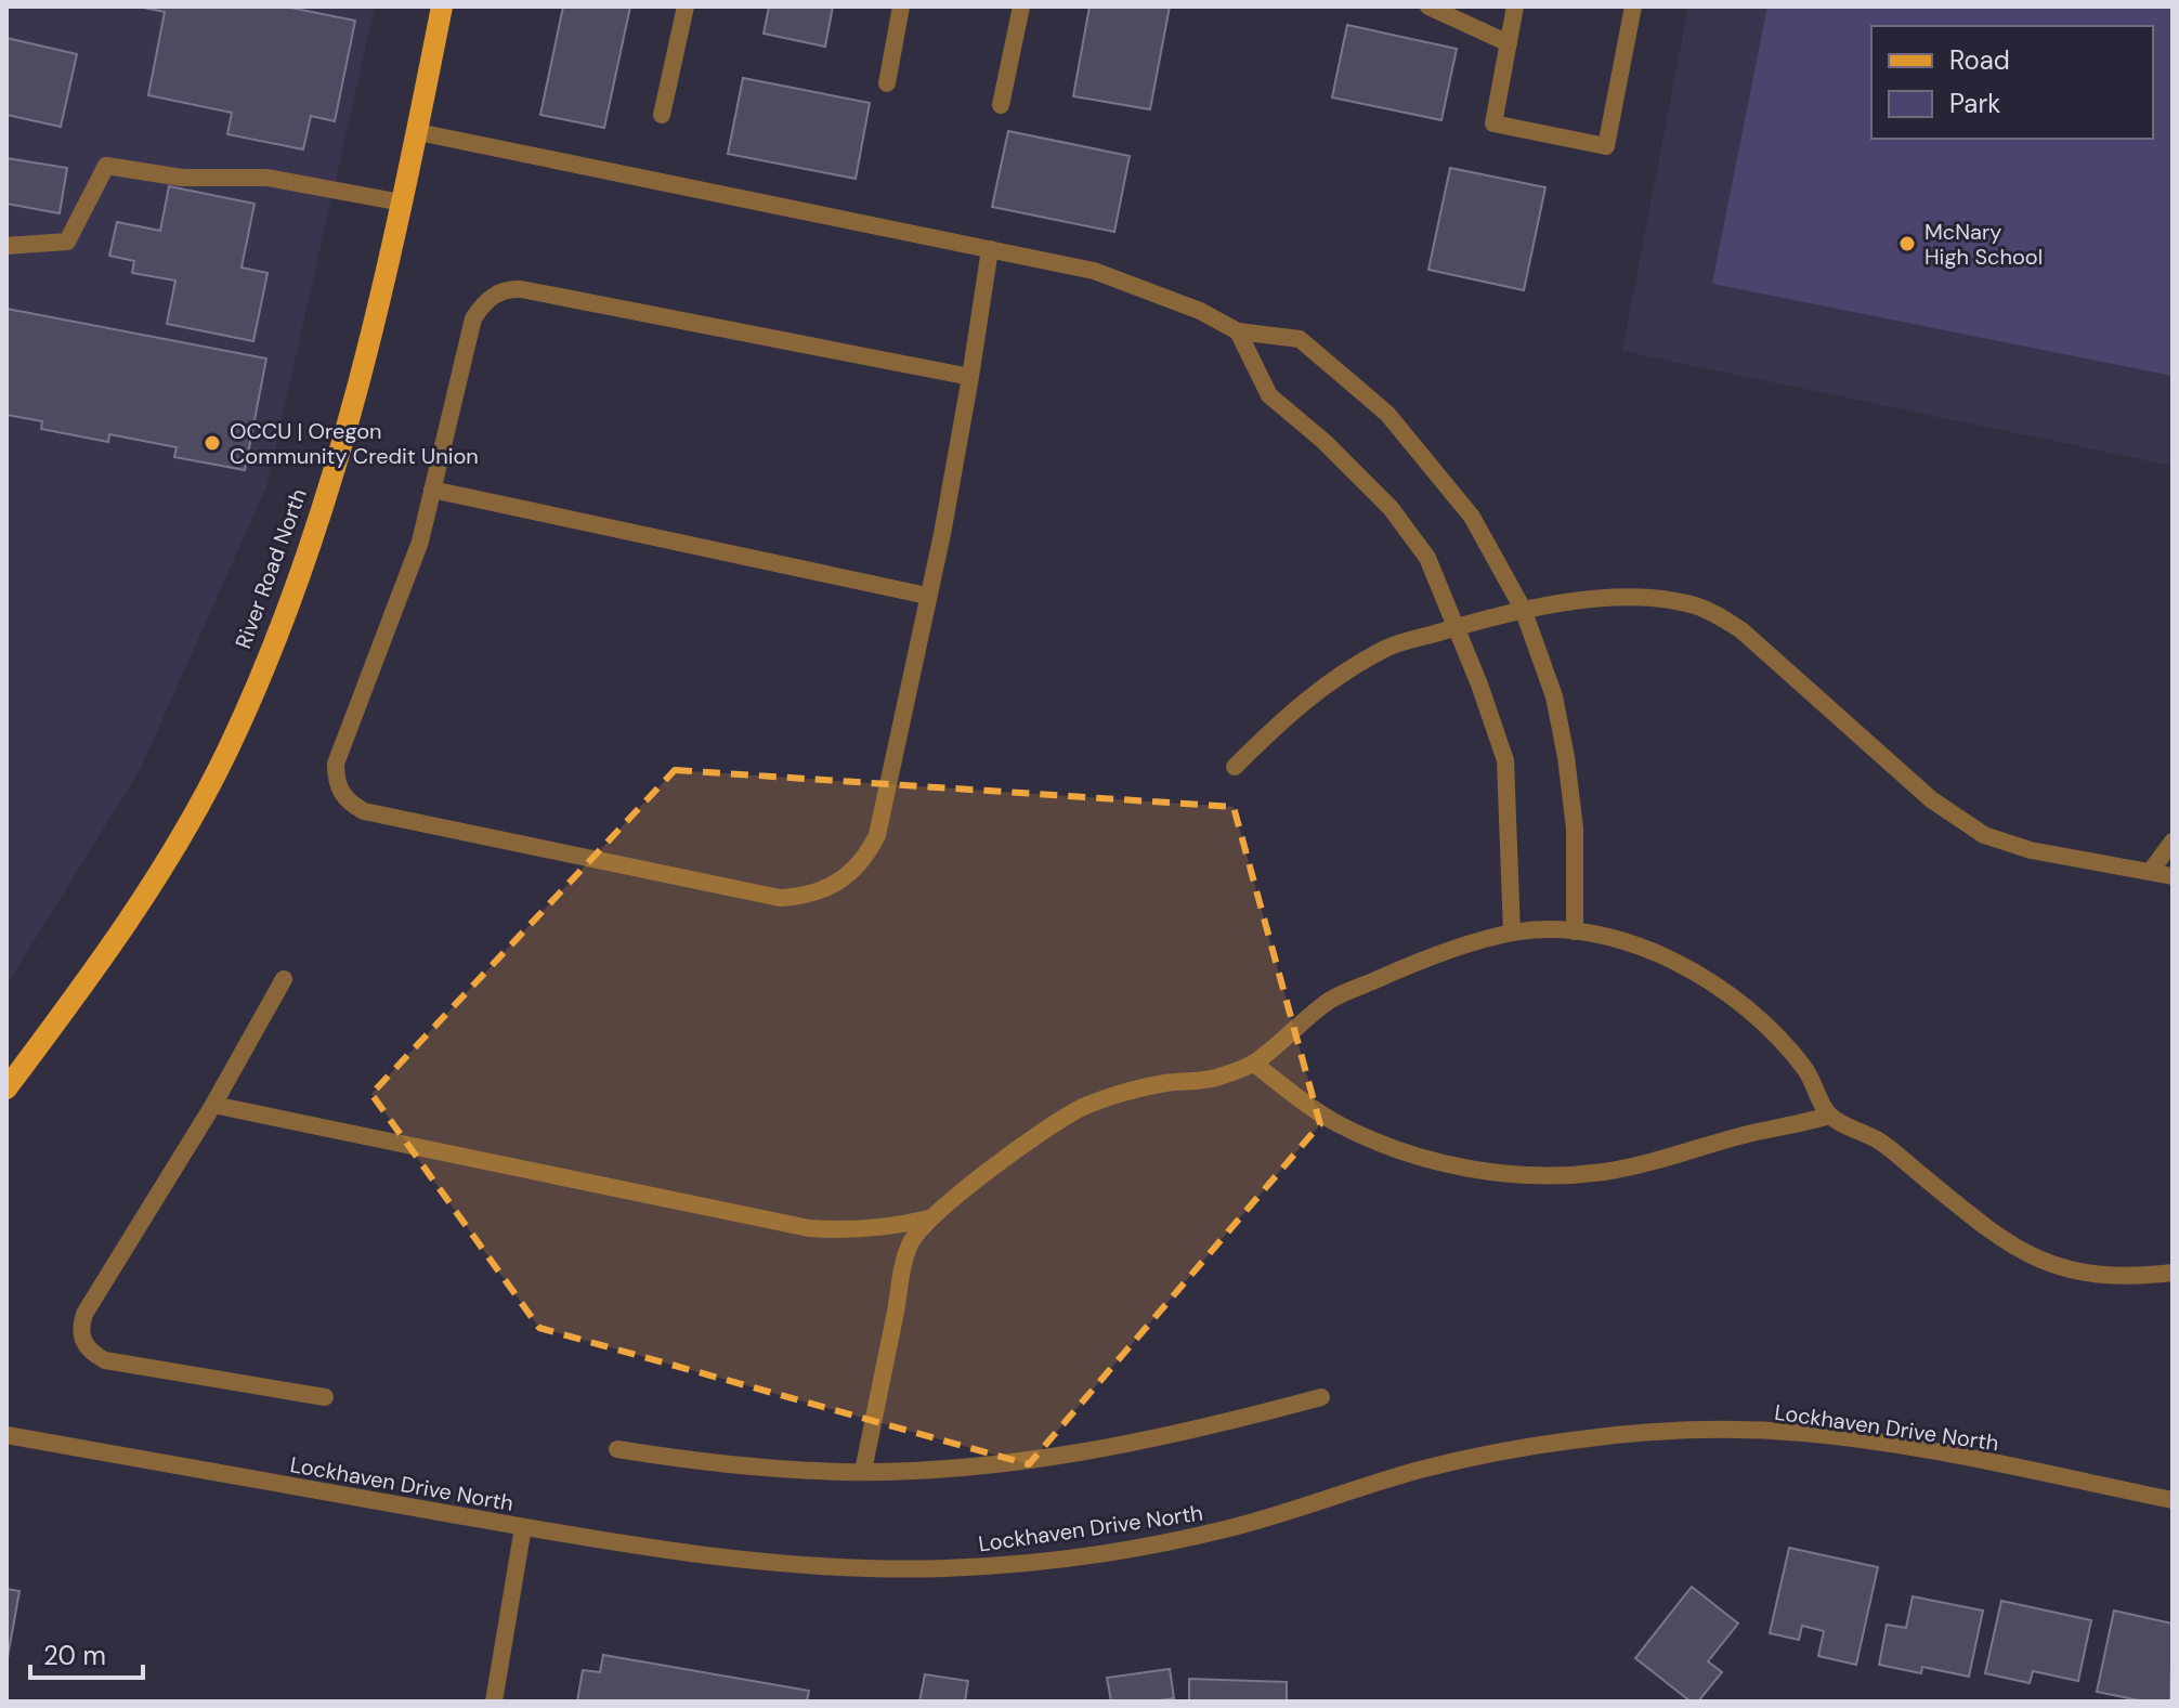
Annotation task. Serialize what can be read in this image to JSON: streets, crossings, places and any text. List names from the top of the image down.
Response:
{
  "streets": {
    "main road": ["River Road North"],
    "street": ["Lockhaven Drive North"]
  },
  "places": ["McNary High School", "OCCU | Oregon Community Credit Union"],
  "legend": ["Road", "Park"],
  "scale_bar": "20 m"
}
